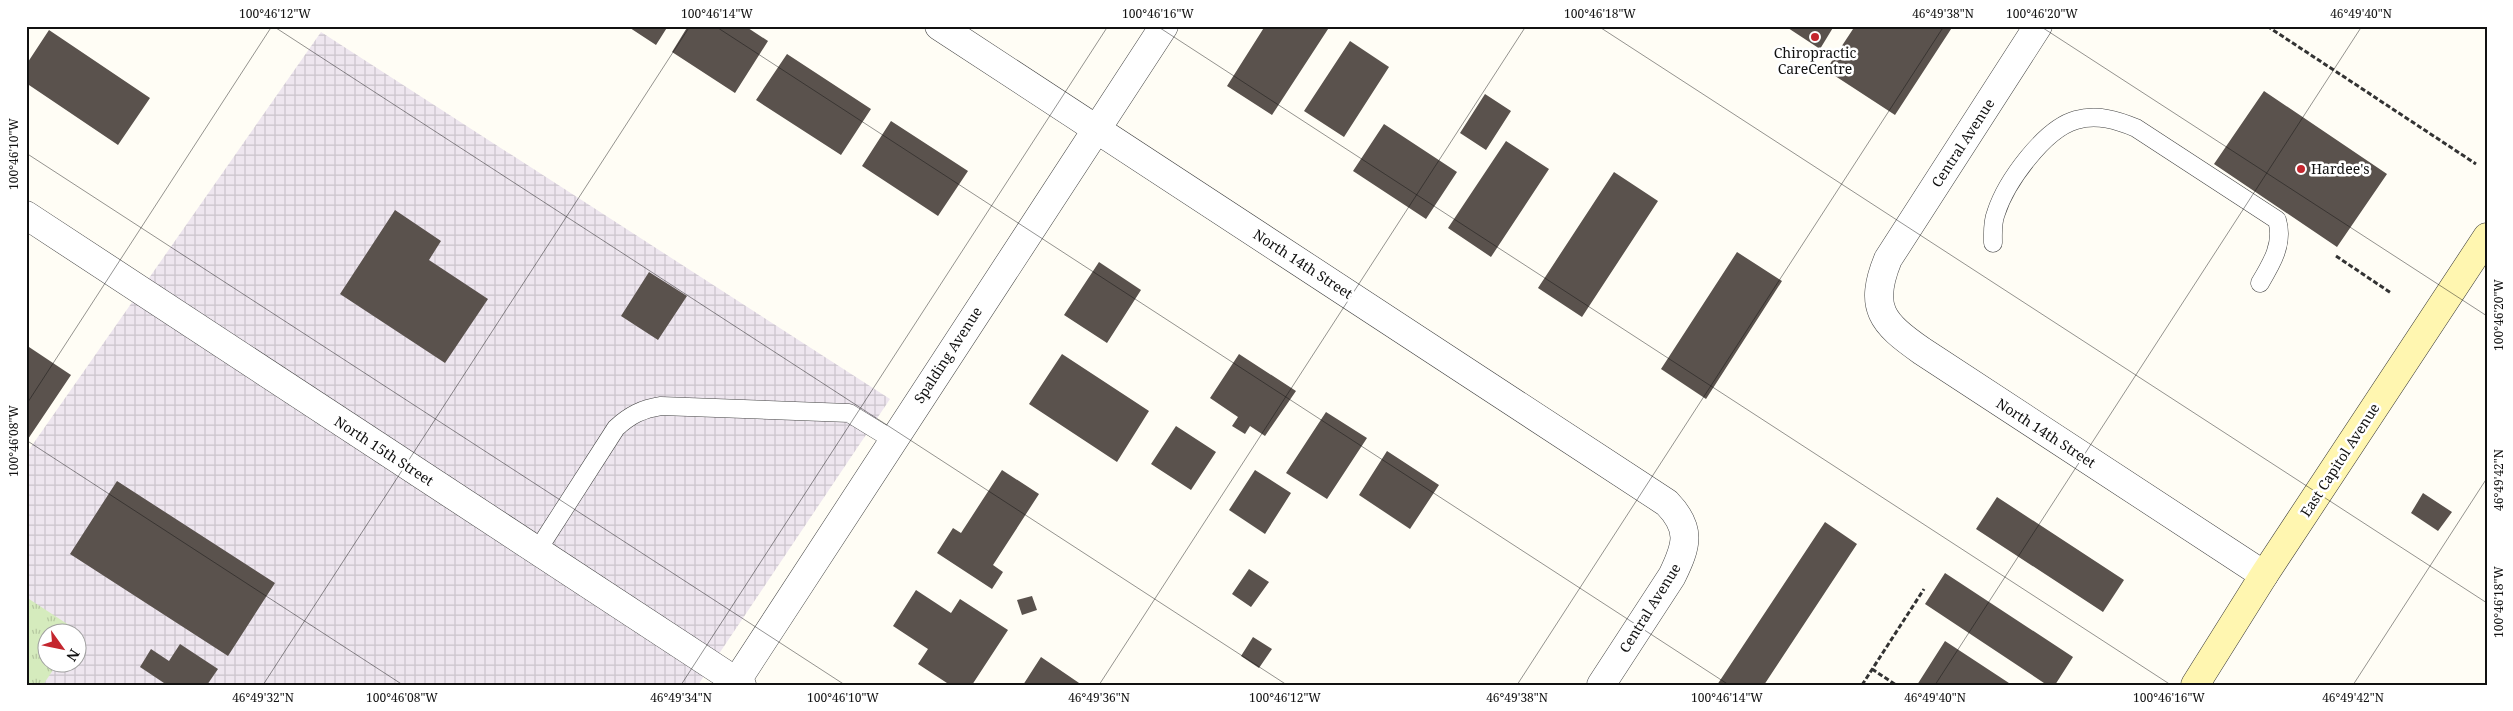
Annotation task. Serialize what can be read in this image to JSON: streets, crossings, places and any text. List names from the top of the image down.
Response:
{
  "streets": {
    "street": [
      "Central Avenue",
      "North 14th Street",
      "Spalding Avenue",
      "North 15th Street",
      "East Capitol Avenue"
    ]
  },
  "crossings": [
    ["Central Avenue", "North 14th Street"],
    ["North 14th Street", "Spalding Avenue"],
    ["North 14th Street", "East Capitol Avenue"],
    ["Spalding Avenue", "North 15th Street"]
  ],
  "places": ["Chiropractic CareCentre", "Hardee's"],
  "north": "bottom right",
  "coordinates": [
    "100°46'12\"W",
    "100°46'14\"W",
    "100°46'16\"W",
    "100°46'18\"W",
    "46°49'38\"N",
    "100°46'20\"W",
    "46°49'40\"N",
    "100°46'10\"W",
    "100°46'08\"W",
    "46°49'42\"N",
    "46°49'32\"N",
    "46°49'34\"N",
    "46°49'36\"N"
  ]
}
